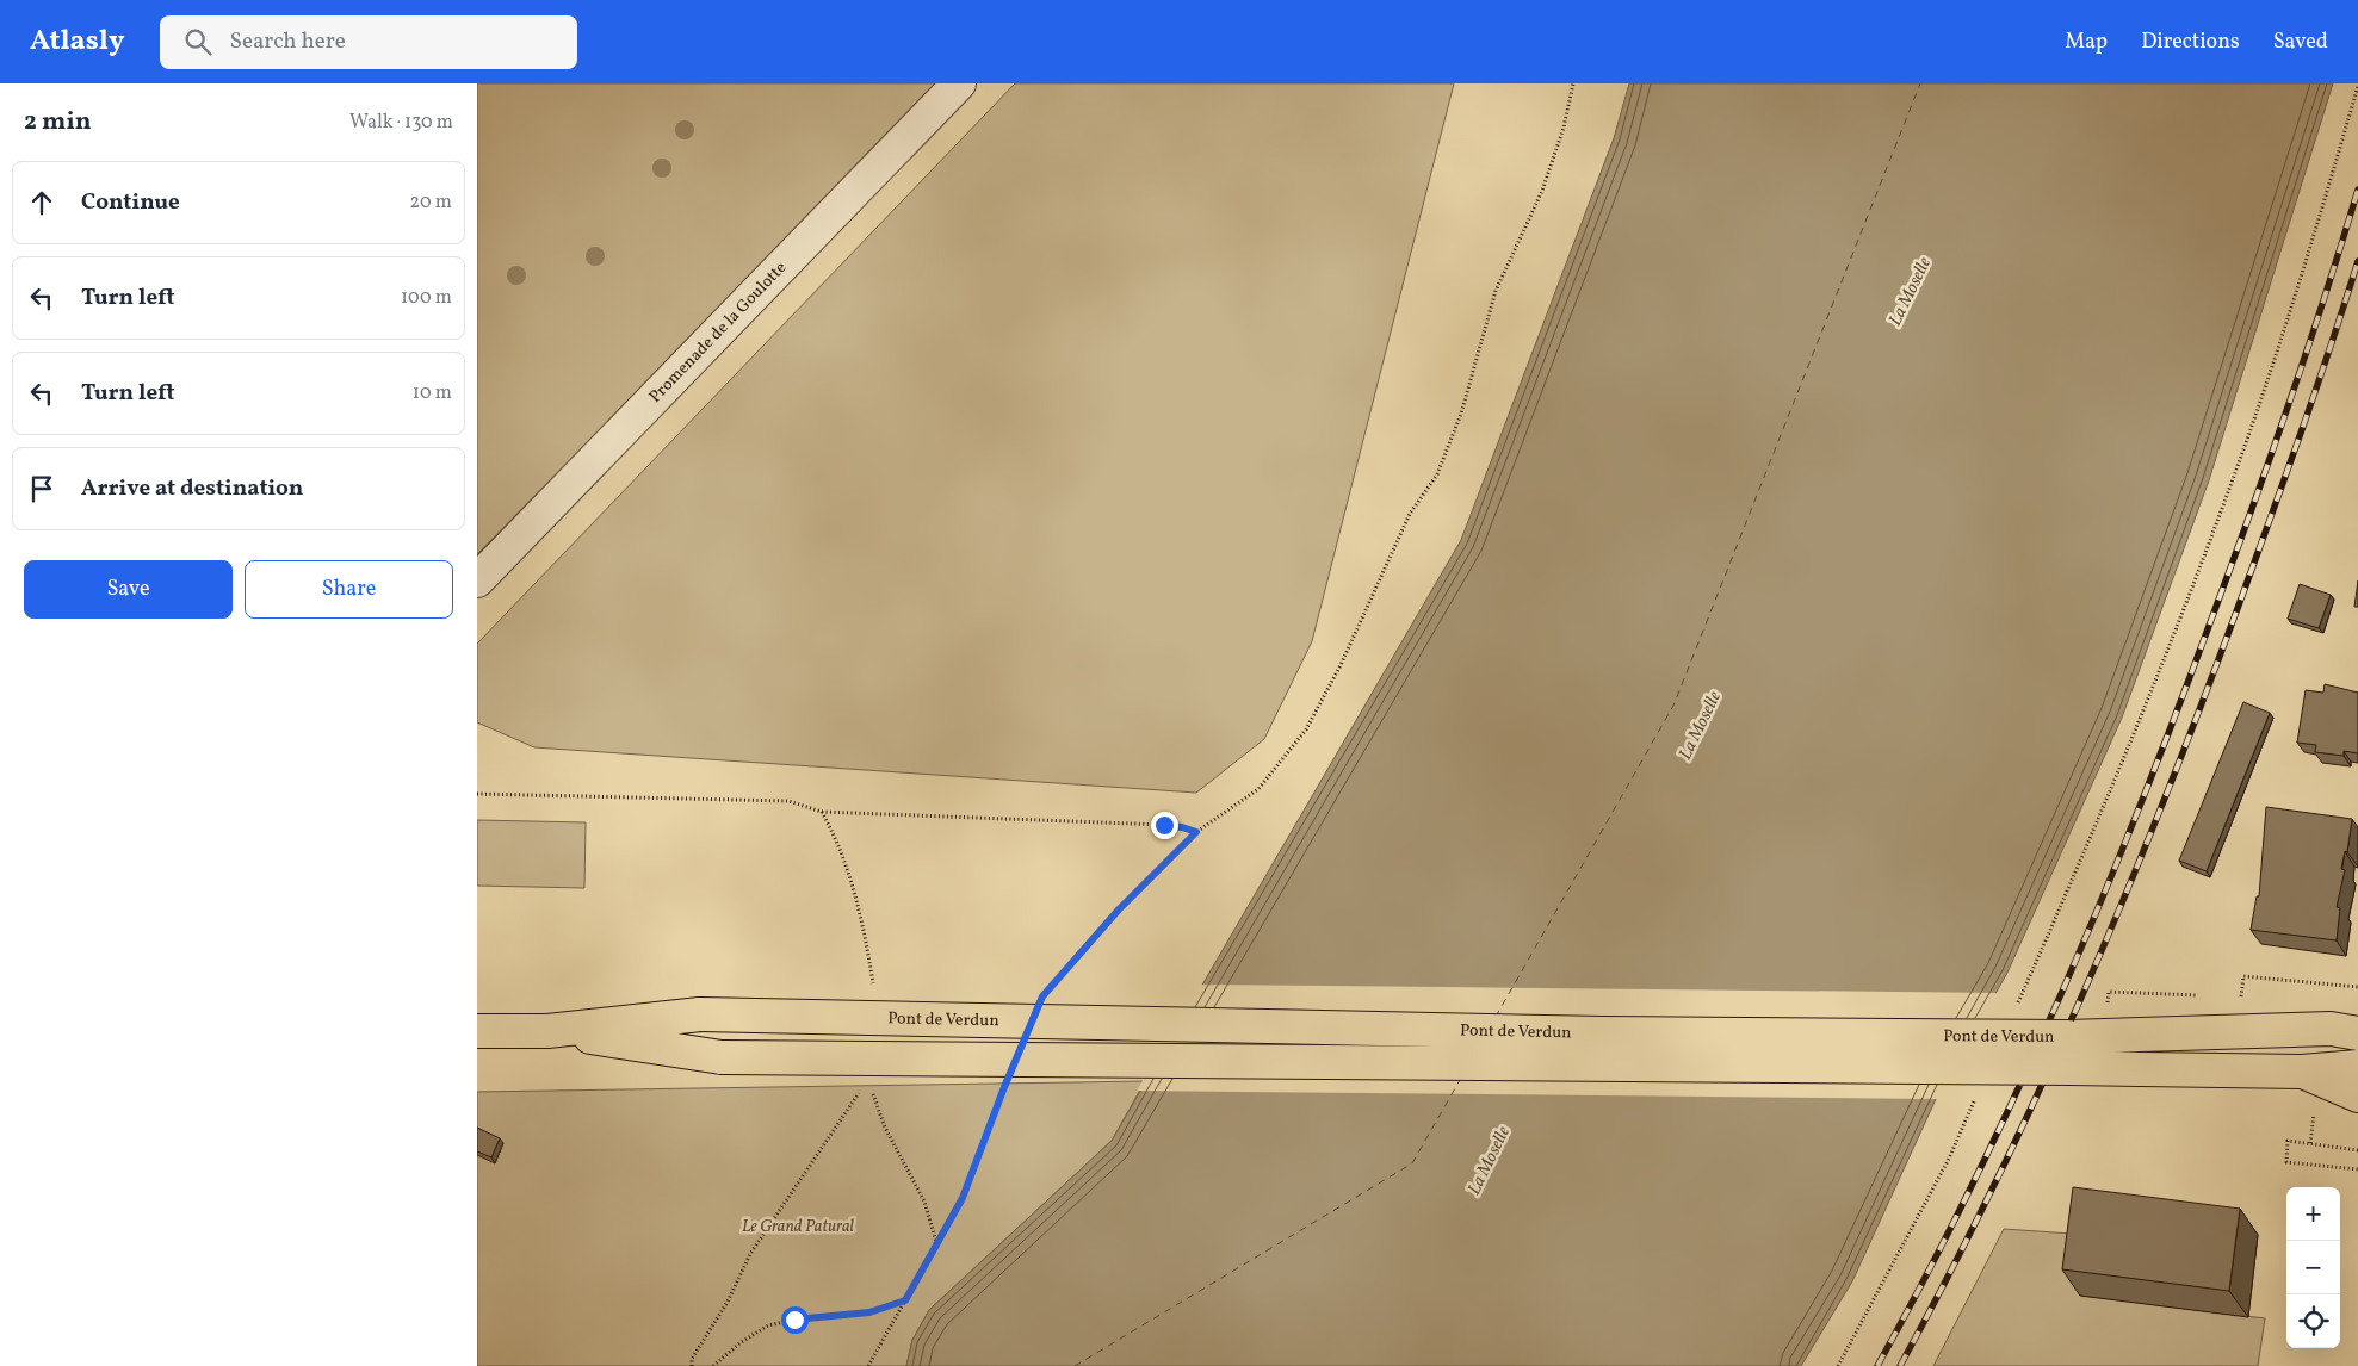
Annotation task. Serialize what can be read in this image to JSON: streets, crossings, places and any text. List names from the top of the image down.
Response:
{
  "streets": {
    "main road": ["Pont de Verdun"],
    "street": ["Promenade de la Goulotte"]
  },
  "water": ["La Moselle"],
  "parks": ["Le Grand Patural"],
  "page": {
    "header": "Atlasly",
    "search": "Search here",
    "nav": ["Map", "Directions", "Saved"],
    "heading": ["2 min", "Walk · 130 m"],
    "list": [
      ["Continue", "20 m"],
      ["Turn left", "100 m"],
      ["Turn left", "10 m"],
      "Arrive at destination"
    ],
    "buttons": ["Save", "Share"],
    "map_buttons": ["+", "−"]
  }
}
